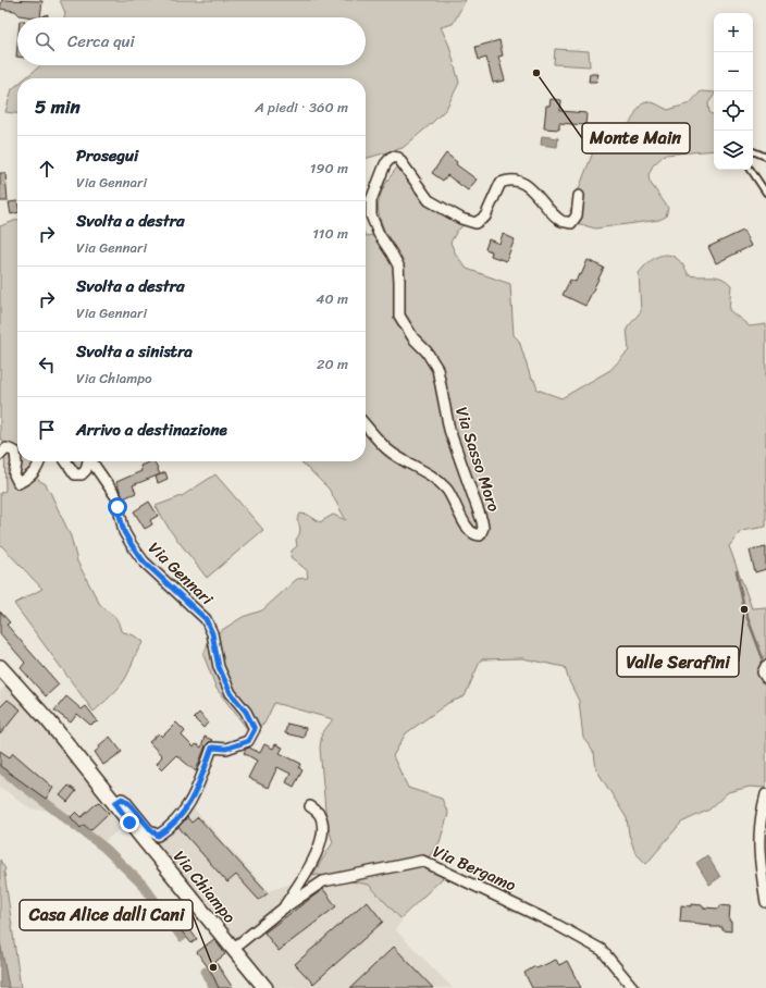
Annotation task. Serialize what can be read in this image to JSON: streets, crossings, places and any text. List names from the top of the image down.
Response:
{
  "streets": {
    "main road": ["Via Chiampo"],
    "street": ["Via Sasso Moro", "Via Gennari", "Via Bergamo"]
  },
  "crossings": [
    ["Via Gennari", "Via Chiampo"],
    ["Via Bergamo", "Via Chiampo"]
  ],
  "places": ["Monte Main", "Valle Serafini", "Casa Alice dalli Cani"],
  "page": {
    "map_buttons": ["+", "−"],
    "search": "Cerca qui",
    "heading": ["5 min", "A piedi · 360 m"],
    "list": [
      ["Prosegui", "Via Gennari", "190 m"],
      ["Svolta a destra", "Via Gennari", "110 m"],
      ["Svolta a destra", "Via Gennari", "40 m"],
      ["Svolta a sinistra", "Via Chiampo", "20 m"],
      "Arrivo a destinazione"
    ]
  }
}
